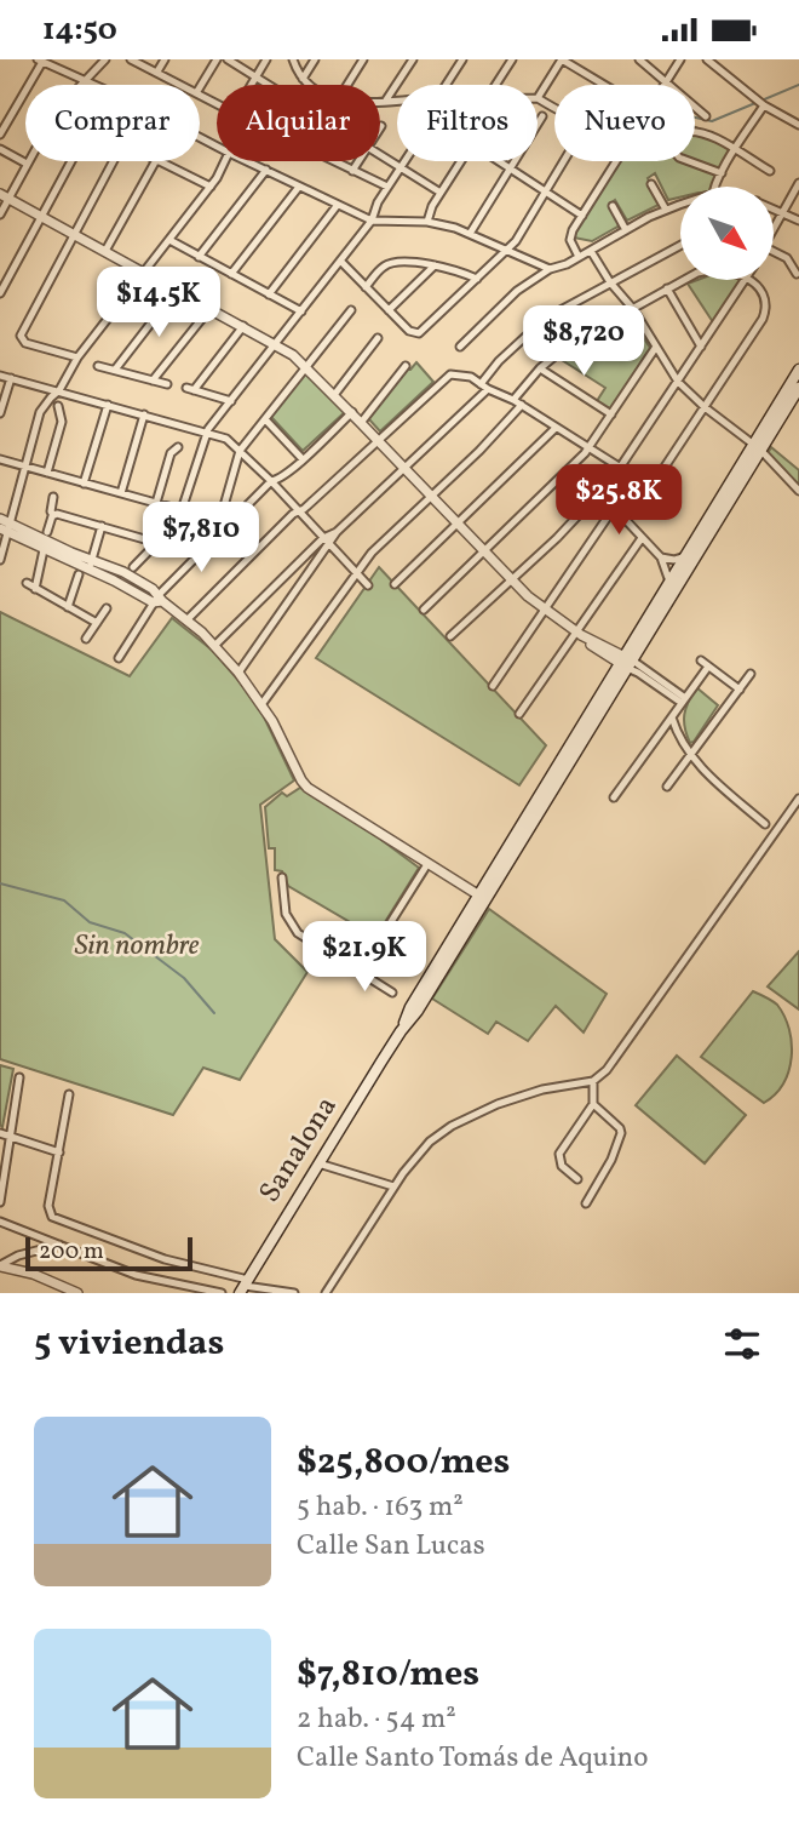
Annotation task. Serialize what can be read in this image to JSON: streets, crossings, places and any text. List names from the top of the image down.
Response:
{
  "streets": {
    "main road": ["Sanalona"]
  },
  "parks": ["Sin nombre"],
  "scale_bar": "200 m",
  "north": "bottom right",
  "page": {
    "status": "14:50",
    "chip": [
      "Comprar",
      "Alquilar",
      "Filtros",
      "Nuevo"
    ],
    "price": [
      "$14.5K",
      "$8,720",
      "$25.8K",
      "$7,810",
      "$21.9K"
    ],
    "scale": "200 m",
    "heading": "5 viviendas",
    "list": [
      {
        "name": "$25,800/mes",
        "note": "5 hab. · 163 m² · Calle San Lucas"
      },
      {
        "name": "$7,810/mes",
        "note": "2 hab. · 54 m² · Calle Santo Tomás de Aquino"
      }
    ]
  }
}
